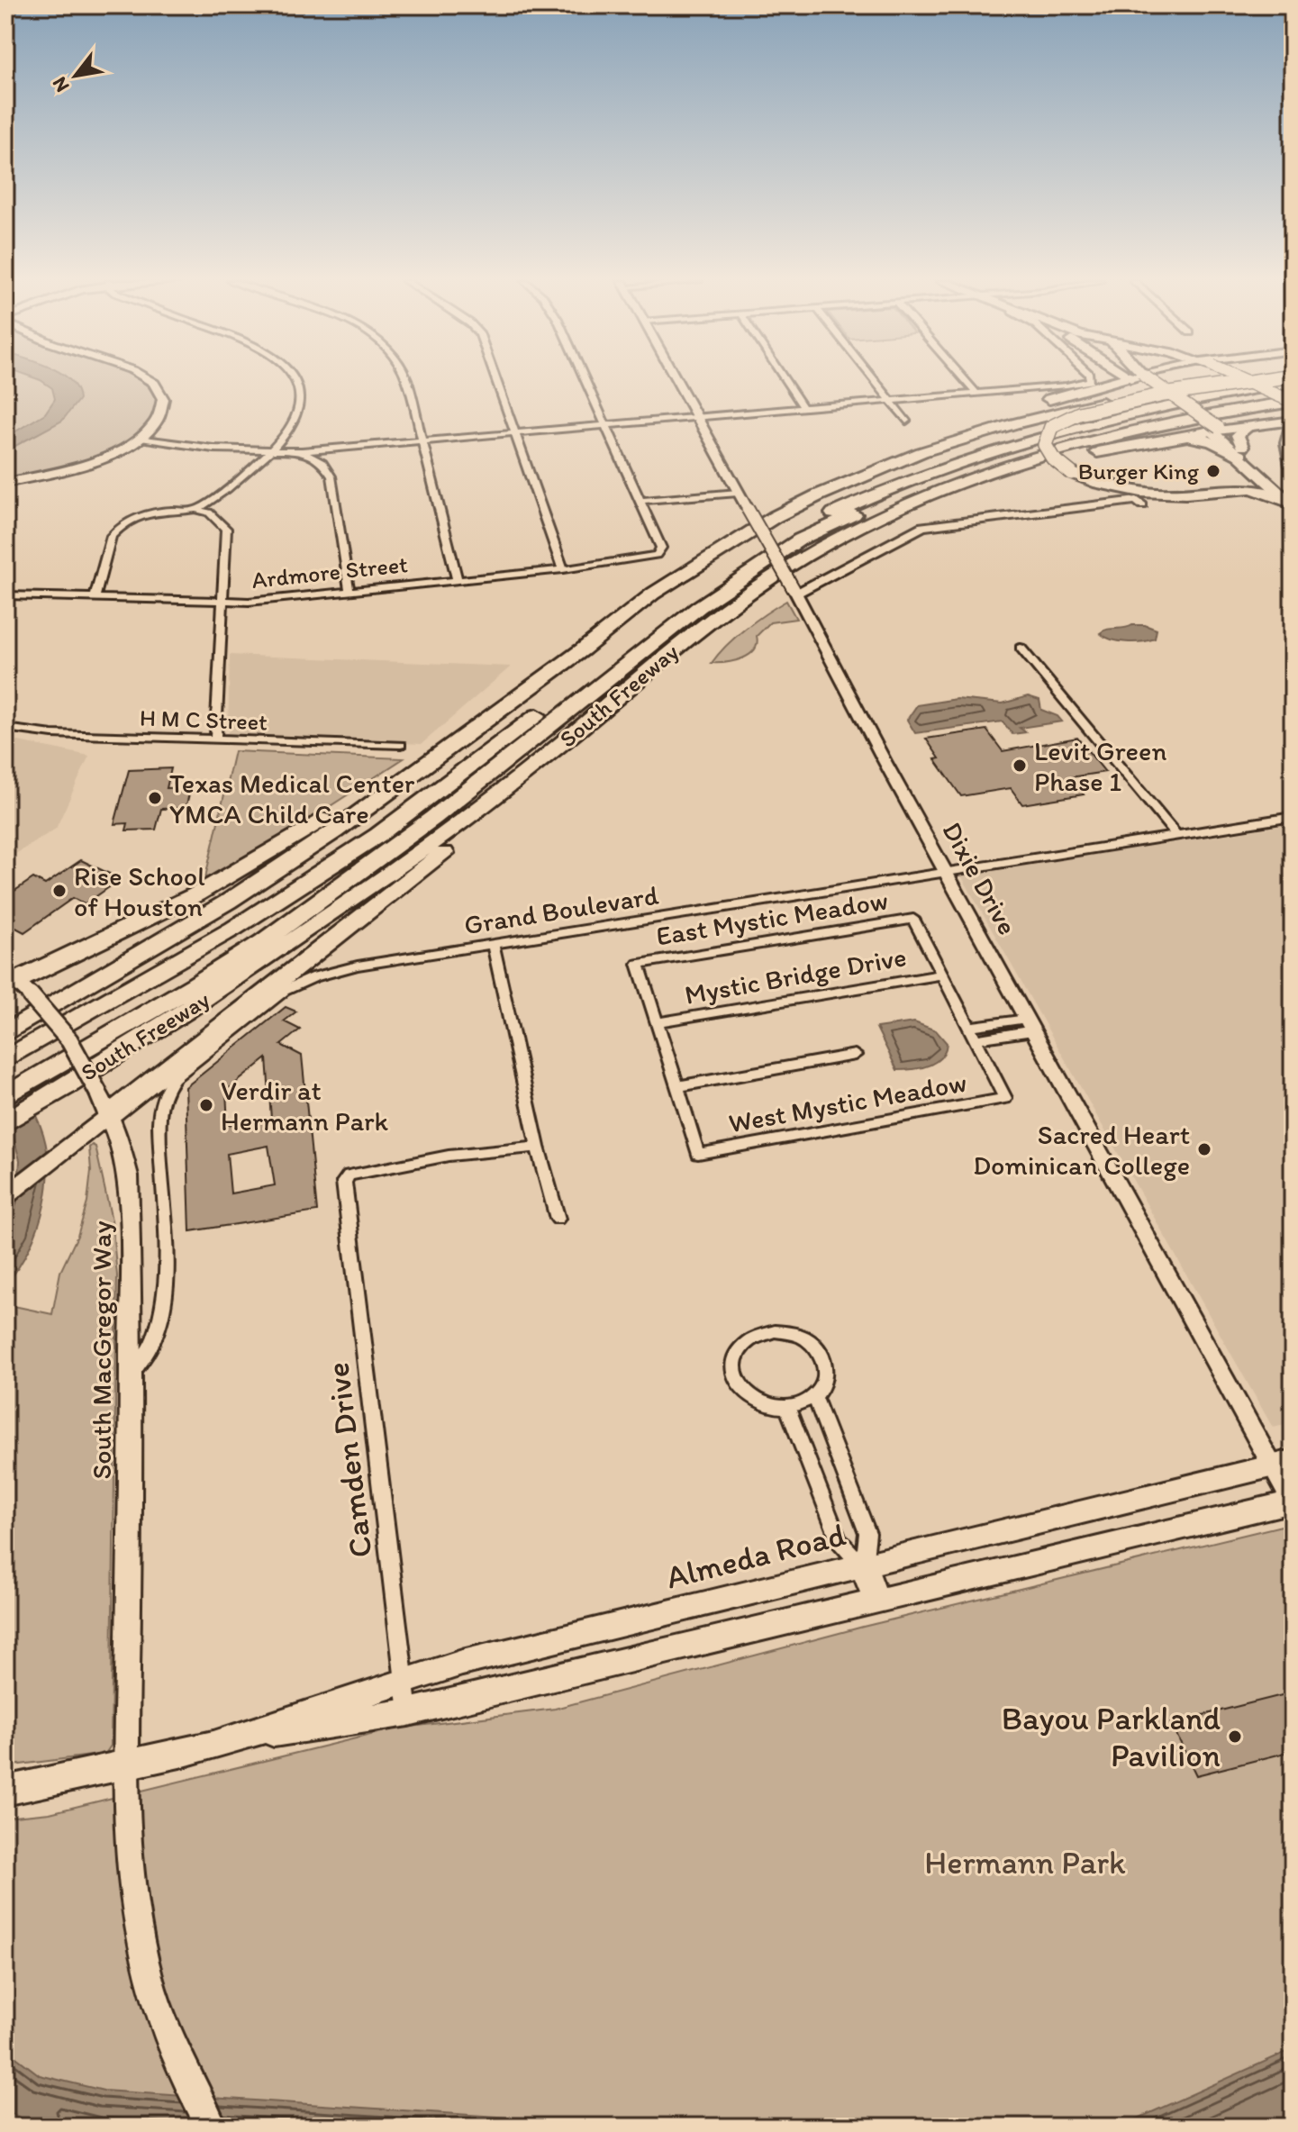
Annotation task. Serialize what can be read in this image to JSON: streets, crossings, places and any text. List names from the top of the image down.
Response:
{
  "streets": {
    "highway": ["South Freeway"],
    "main road": ["South MacGregor Way", "Almeda Road"],
    "street": [
      "Ardmore Street",
      "H M C Street",
      "Dixie Drive",
      "Grand Boulevard",
      "East Mystic Meadow",
      "Mystic Bridge Drive",
      "West Mystic Meadow",
      "Camden Drive"
    ]
  },
  "crossings": [
    ["Dixie Drive", "Grand Boulevard"],
    ["Dixie Drive", "Almeda Road"],
    ["Grand Boulevard", "South MacGregor Way"],
    ["East Mystic Meadow", "Mystic Bridge Drive"],
    ["South MacGregor Way", "Almeda Road"],
    ["Camden Drive", "Almeda Road"]
  ],
  "parks": ["Hermann Park"],
  "places": [
    "Burger King",
    "Levit Green Phase 1",
    "Texas Medical Center YMCA Child Care",
    "Rise School of Houston",
    "Verdir at Hermann Park",
    "Sacred Heart Dominican College",
    "Bayou Parkland Pavilion"
  ],
  "north": "bottom left"
}
